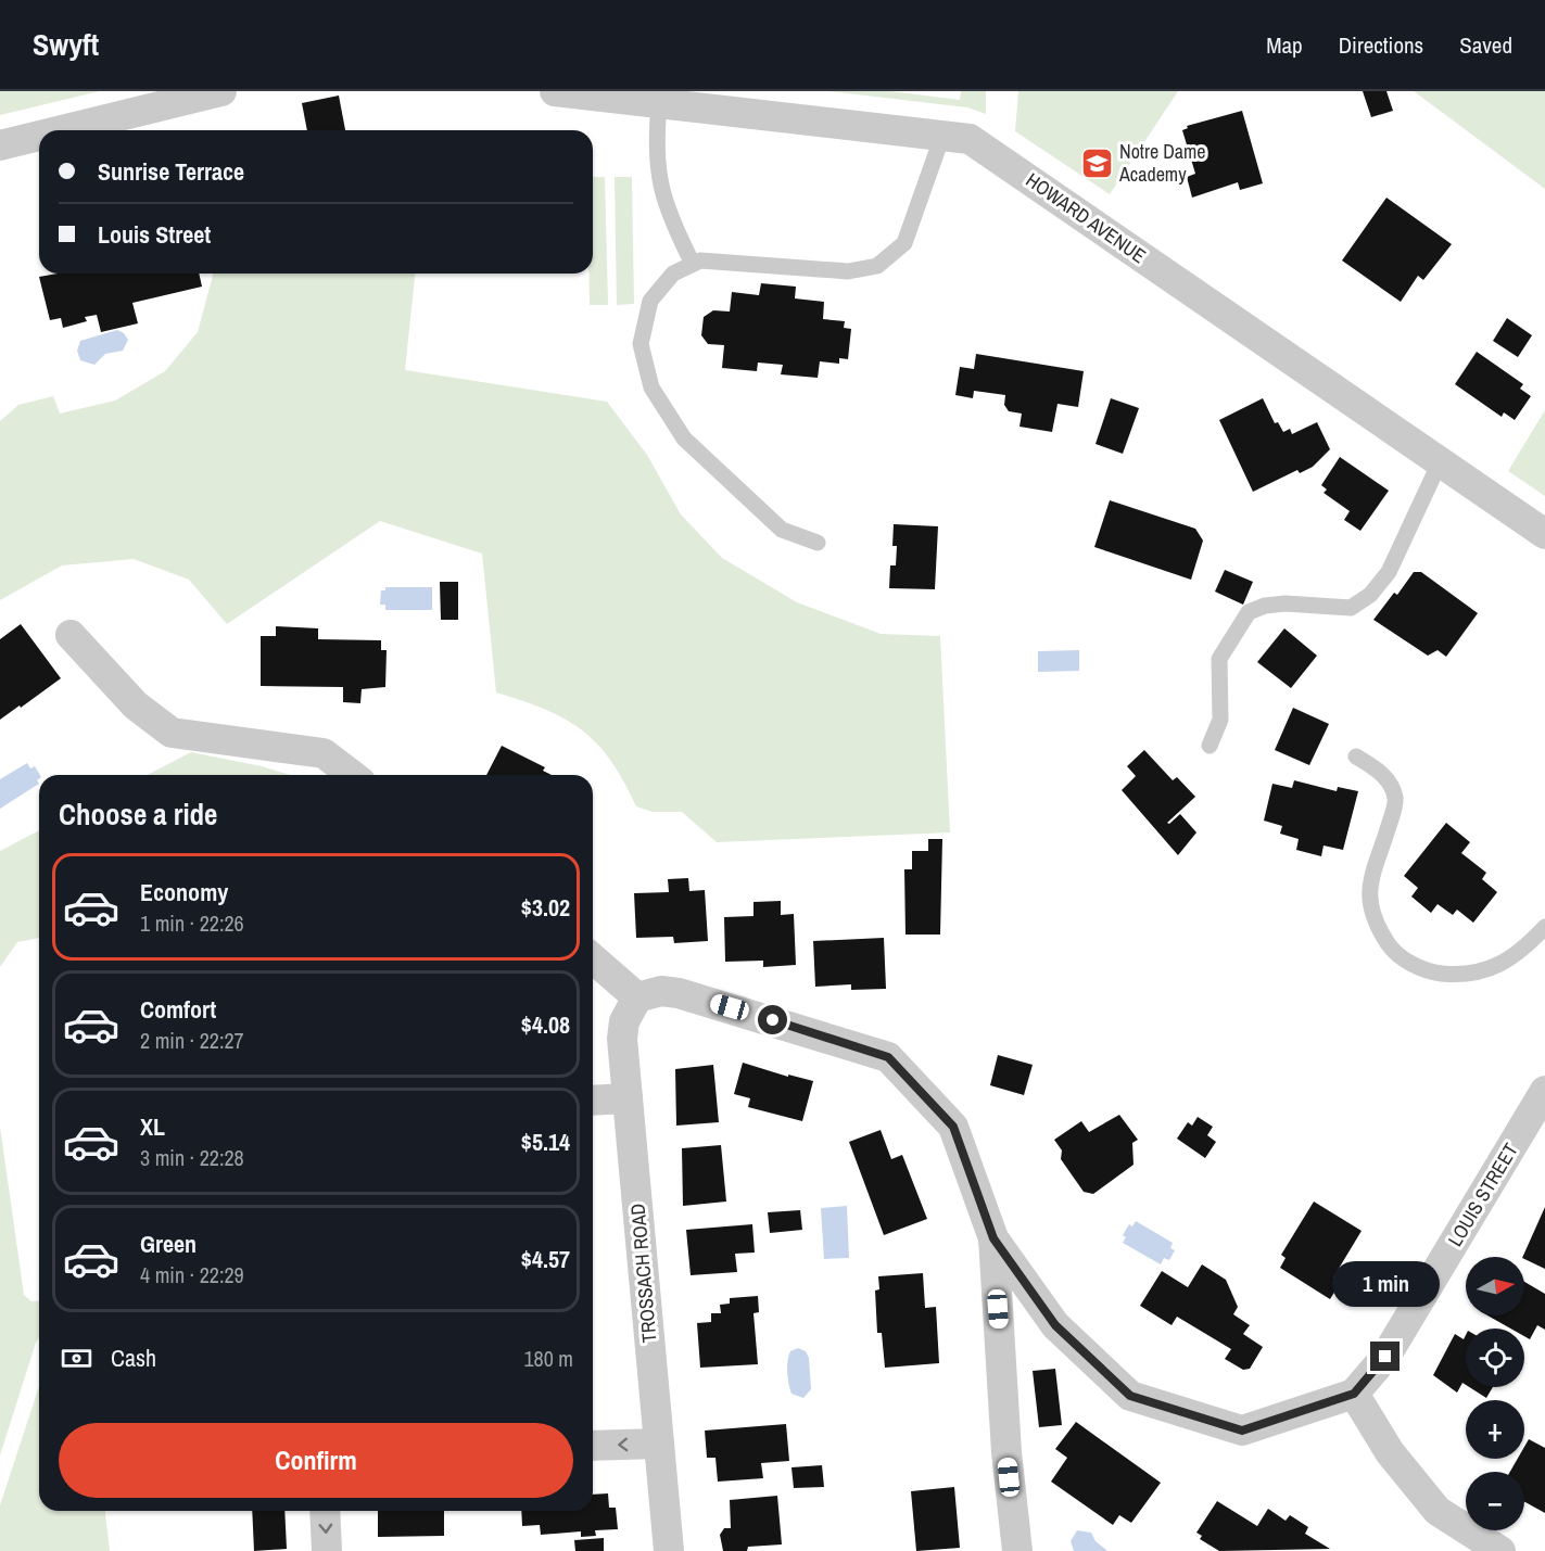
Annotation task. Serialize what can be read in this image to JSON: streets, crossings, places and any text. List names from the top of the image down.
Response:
{
  "streets": {
    "street": ["HOWARD AVENUE", "LOUIS STREET", "TROSSACH ROAD"]
  },
  "places": {
    "school or university": ["Notre Dame Academy"]
  },
  "north": "right",
  "page": {
    "header": "Swyft",
    "nav": ["Map", "Directions", "Saved"],
    "banner": ["Sunrise Terrace", "Louis Street"],
    "heading": "Choose a ride",
    "list": [
      {
        "name": "Economy",
        "note": "1 min · 22:26",
        "value": "$3.02"
      },
      {
        "name": "Comfort",
        "note": "2 min · 22:27",
        "value": "$4.08"
      },
      {
        "name": "XL",
        "note": "3 min · 22:28",
        "value": "$5.14"
      },
      {
        "name": "Green",
        "note": "4 min · 22:29",
        "value": "$4.57"
      }
    ],
    "map_buttons": ["+", "−"],
    "bubble": "1 min",
    "pay": ["Cash", "180 m"],
    "buttons": "Confirm"
  }
}
